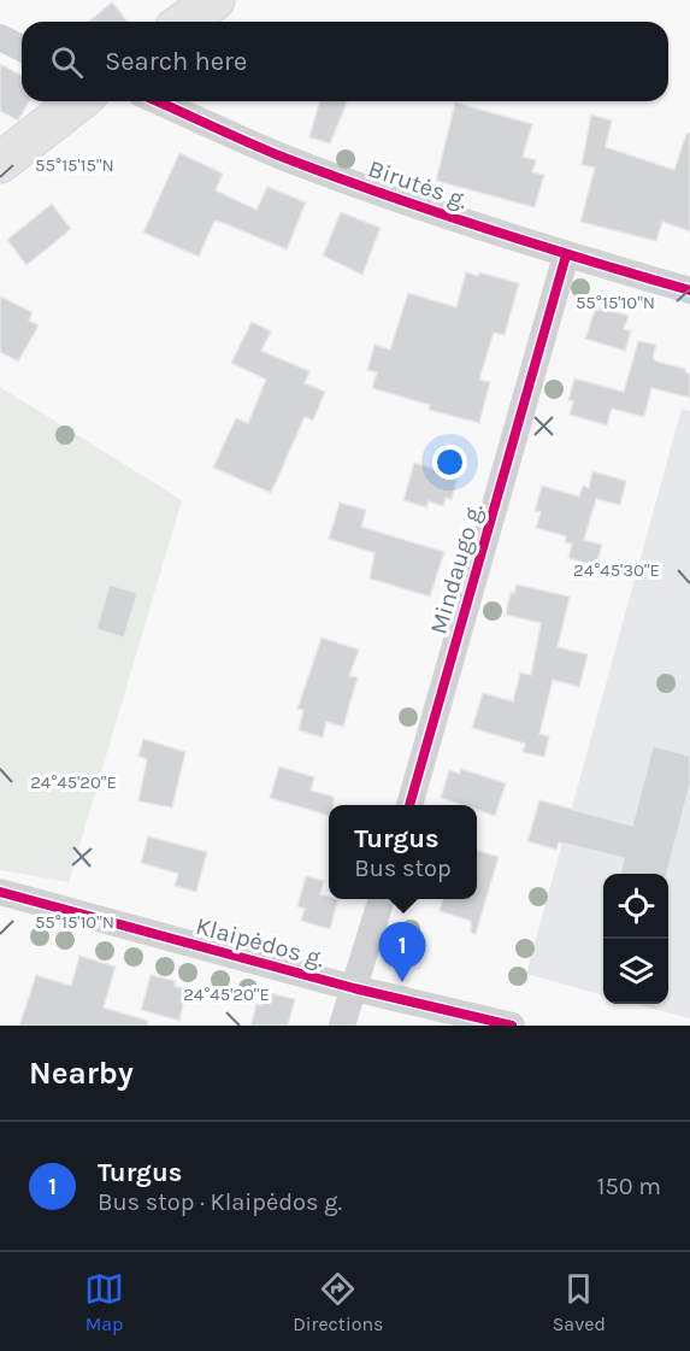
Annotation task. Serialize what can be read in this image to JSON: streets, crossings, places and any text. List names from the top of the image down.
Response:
{
  "streets": {
    "street": ["Birutės g.", "Mindaugo g.", "Klaipėdos g."]
  },
  "crossings": [
    ["Birutės g.", "Mindaugo g."]
  ],
  "page": {
    "search": "Search here",
    "popup": ["Turgus", "Bus stop"],
    "pins": "1",
    "heading": "Nearby",
    "list": [
      {
        "mark": "1",
        "name": "Turgus",
        "note": "Bus stop · Klaipėdos g.",
        "value": "150 m"
      }
    ],
    "nav": ["Map", "Directions", "Saved"]
  },
  "coordinates": [
    "55°15'15\"N",
    "55°15'10\"N",
    "24°45'30\"E",
    "24°45'20\"E"
  ]
}
